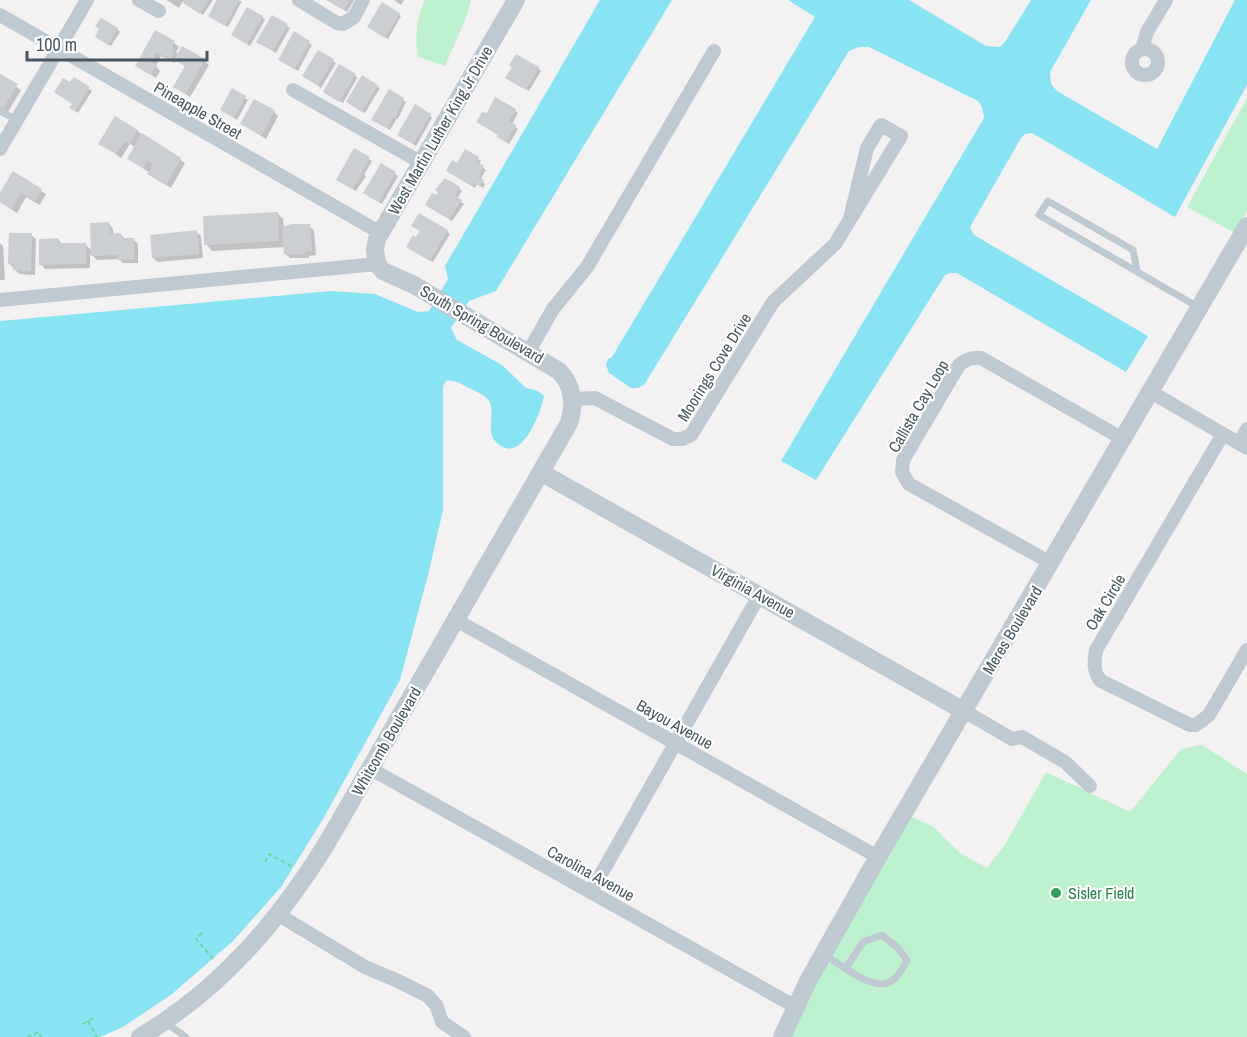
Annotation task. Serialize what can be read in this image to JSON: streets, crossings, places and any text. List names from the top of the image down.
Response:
{
  "streets": {
    "street": [
      "Pineapple Street",
      "West Martin Luther King Jr Drive",
      "South Spring Boulevard",
      "Moorings Cove Drive",
      "Callista Cay Loop",
      "Virginia Avenue",
      "Oak Circle",
      "Meres Boulevard",
      "Bayou Avenue",
      "Whitcomb Boulevard",
      "Carolina Avenue"
    ]
  },
  "crossings": [
    ["Pineapple Street", "West Martin Luther King Jr Drive"],
    ["West Martin Luther King Jr Drive", "South Spring Boulevard"],
    ["South Spring Boulevard", "Moorings Cove Drive"],
    ["South Spring Boulevard", "Whitcomb Boulevard"],
    ["Moorings Cove Drive", "Whitcomb Boulevard"],
    ["Callista Cay Loop", "Meres Boulevard"],
    ["Virginia Avenue", "Meres Boulevard"],
    ["Virginia Avenue", "Whitcomb Boulevard"],
    ["Meres Boulevard", "Bayou Avenue"],
    ["Meres Boulevard", "Carolina Avenue"],
    ["Bayou Avenue", "Whitcomb Boulevard"],
    ["Whitcomb Boulevard", "Carolina Avenue"]
  ],
  "places": ["Sisler Field"],
  "scale_bar": "100 m"
}
